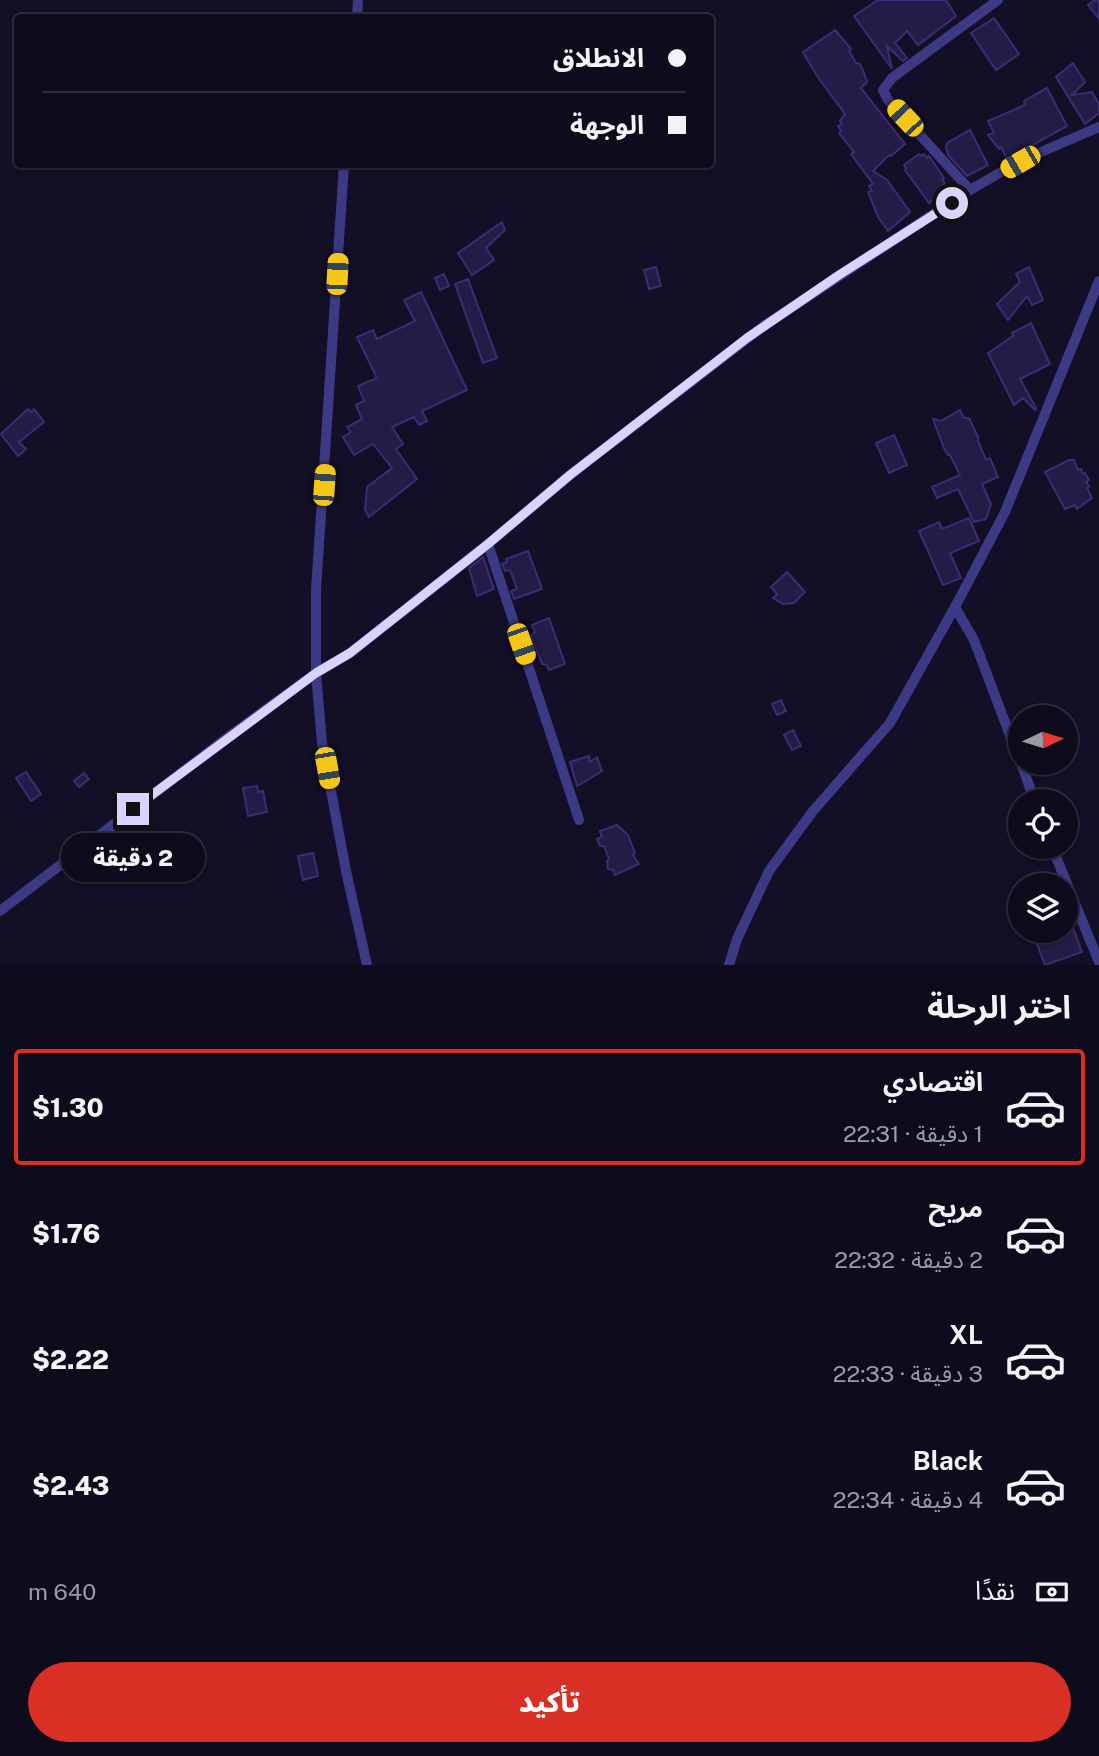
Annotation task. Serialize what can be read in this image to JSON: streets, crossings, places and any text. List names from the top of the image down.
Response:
{
  "north": "right",
  "page": {
    "banner": ["الانطلاق", "الوجهة"],
    "bubble": "2 دقيقة",
    "heading": "اختر الرحلة",
    "list": [
      {
        "name": "اقتصادي",
        "note": "1 دقيقة · 22:31",
        "value": "$1.30"
      },
      {
        "name": "مريح",
        "note": "2 دقيقة · 22:32",
        "value": "$1.76"
      },
      {
        "name": "XL",
        "note": "3 دقيقة · 22:33",
        "value": "$2.22"
      },
      {
        "name": "Black",
        "note": "4 دقيقة · 22:34",
        "value": "$2.43"
      }
    ],
    "pay": ["نقدًا", "640 m"],
    "buttons": "تأكيد"
  }
}
